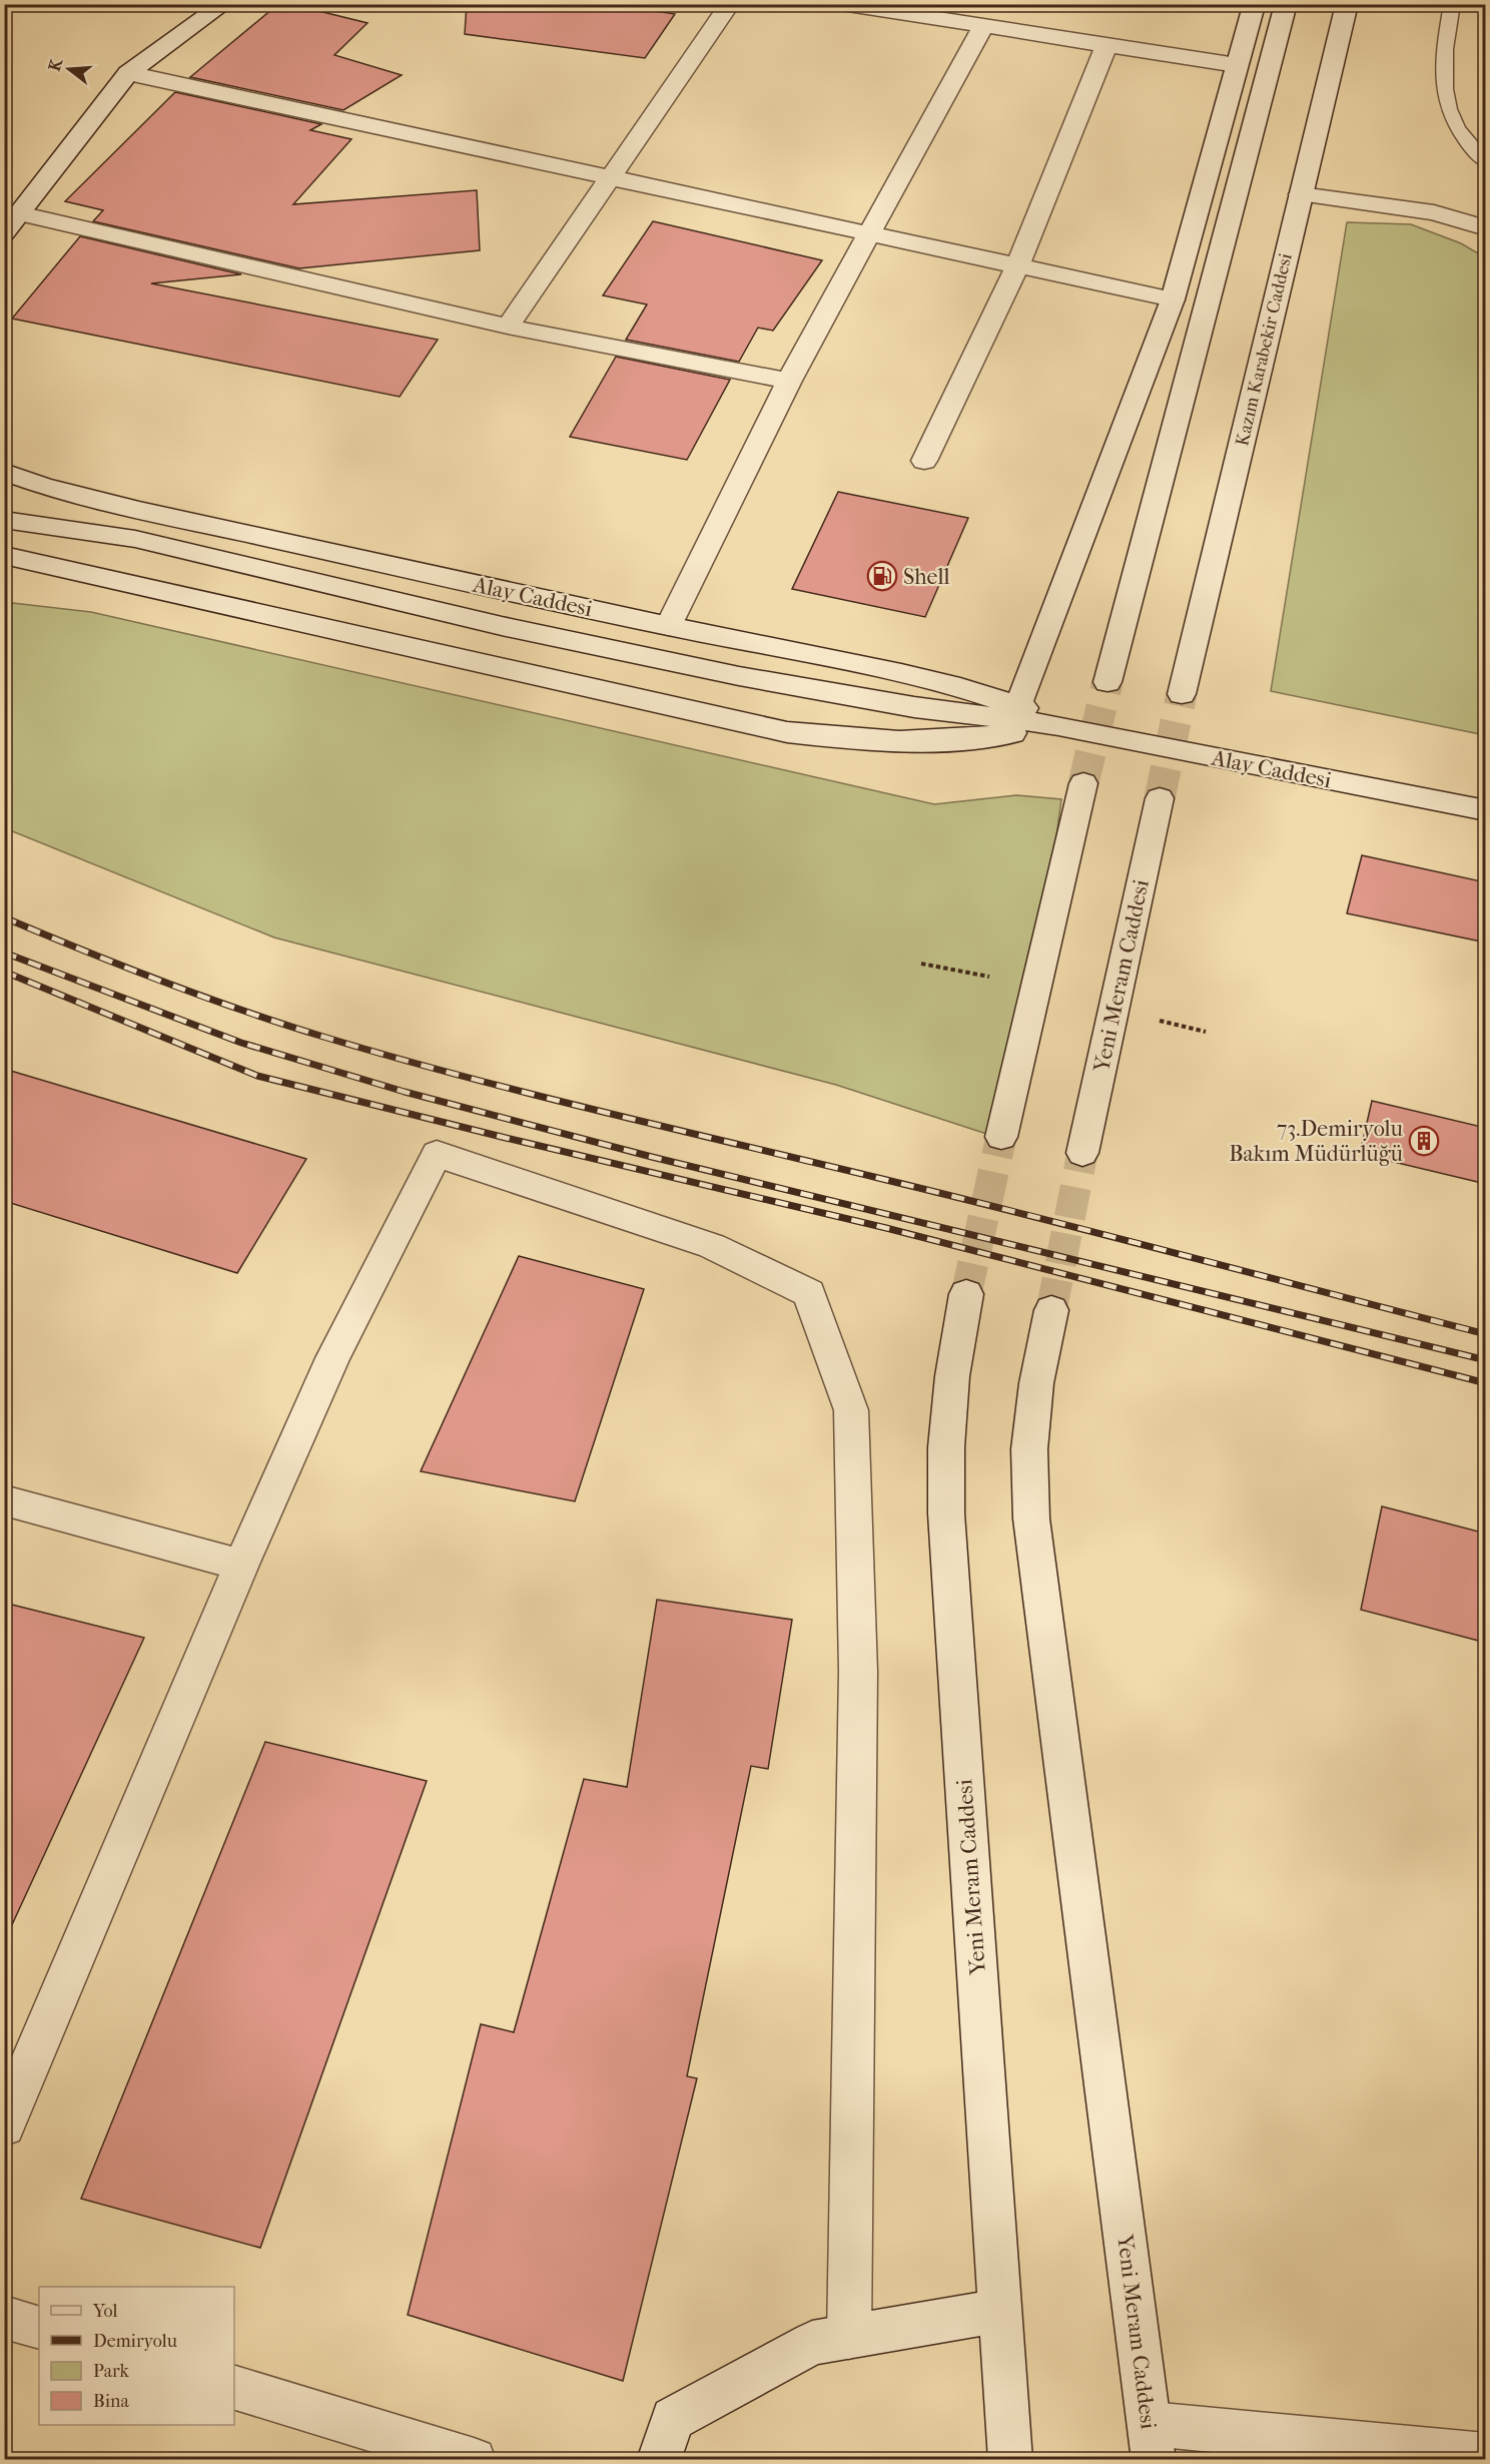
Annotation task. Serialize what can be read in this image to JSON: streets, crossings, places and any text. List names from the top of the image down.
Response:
{
  "streets": {
    "street": ["Kazım Karabekir Caddesi", "Alay Caddesi", "Yeni Meram Caddesi"]
  },
  "places": {
    "fuel station": ["Shell"],
    "building": ["73.Demiryolu Bakım Müdürlüğü"]
  },
  "legend": [
    "Yol",
    "Demiryolu",
    "Park",
    "Bina"
  ],
  "north": "left"
}
